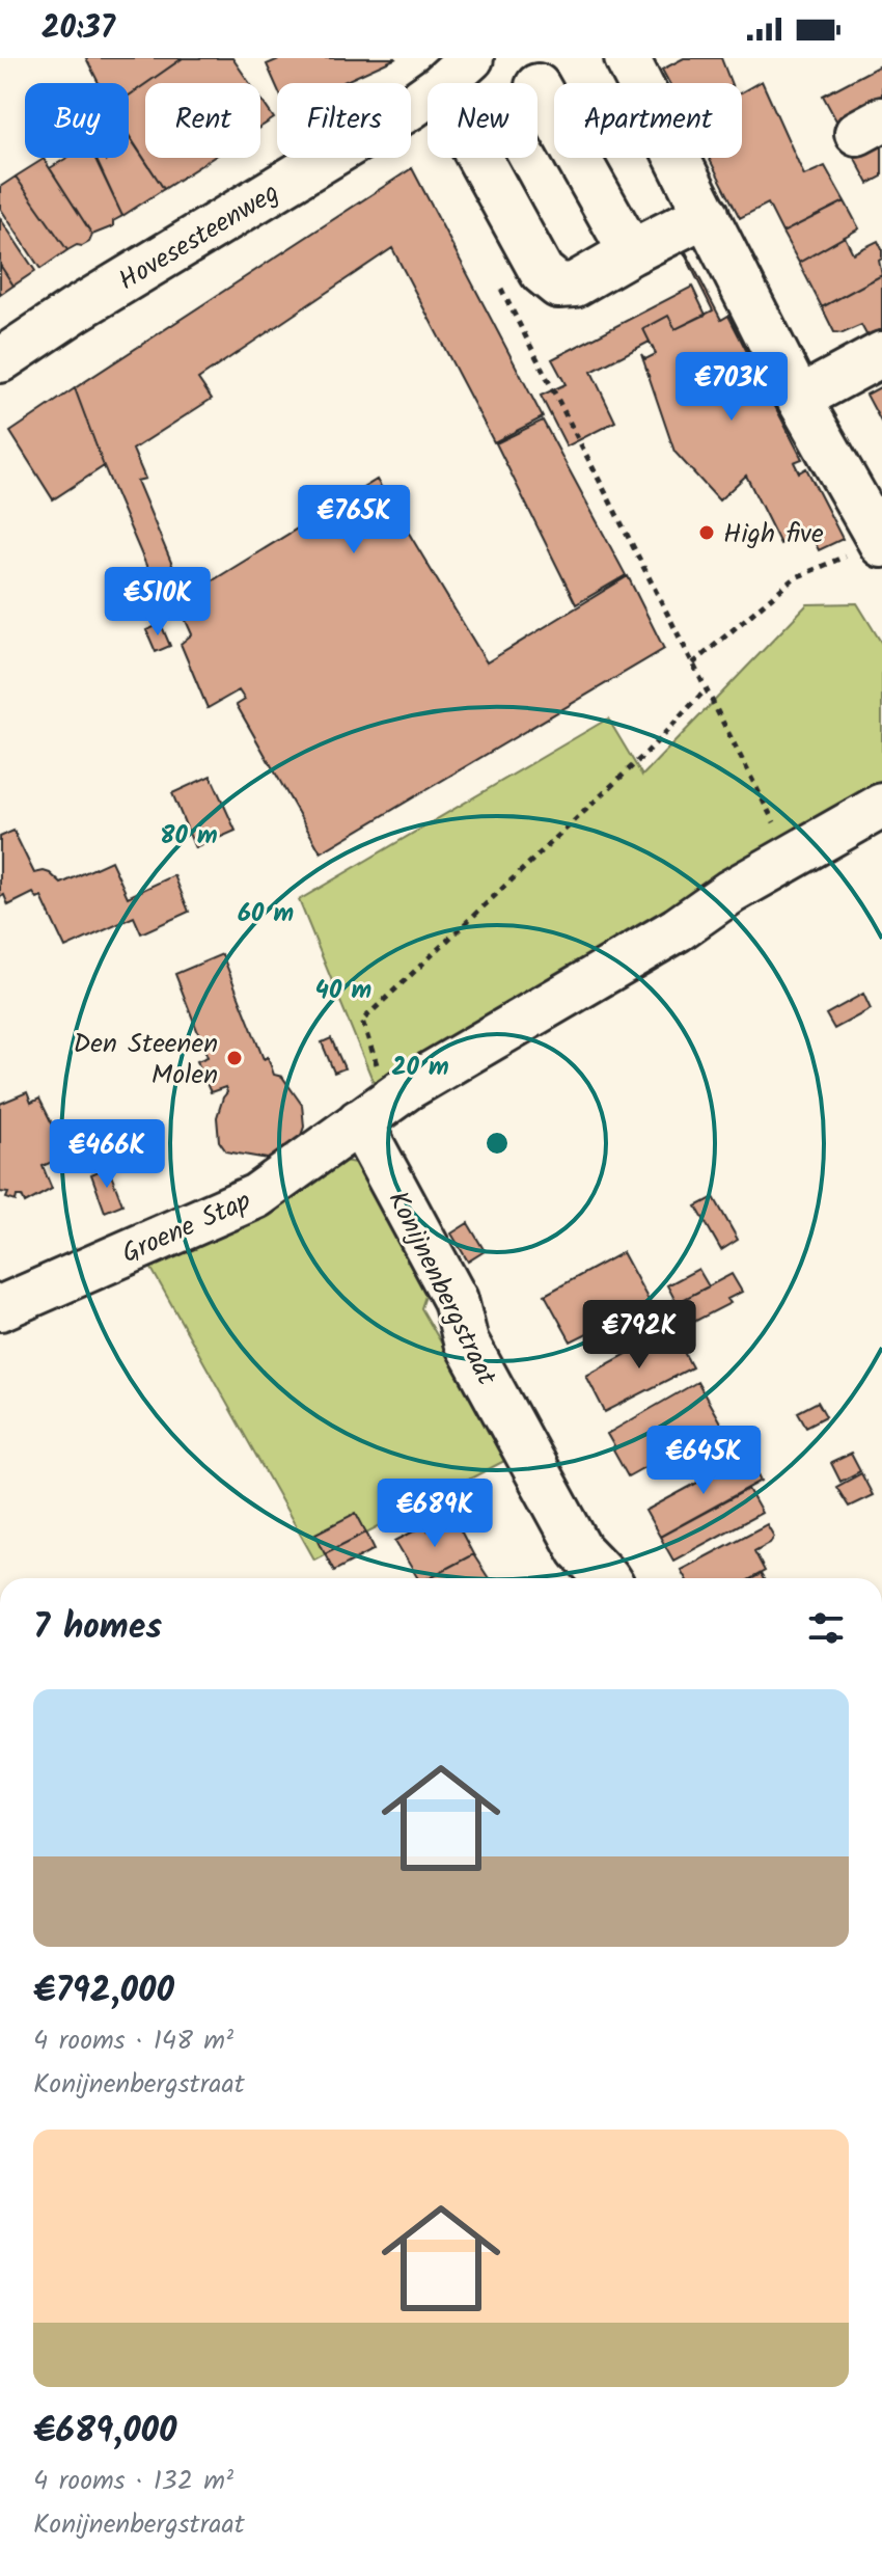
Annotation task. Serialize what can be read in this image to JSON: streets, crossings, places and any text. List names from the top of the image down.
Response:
{
  "streets": {
    "street": ["Hovesesteenweg", "Groene Stap", "Konijnenbergstraat"]
  },
  "crossings": [
    ["Groene Stap", "Konijnenbergstraat"]
  ],
  "places": ["High five", "Den Steenen Molen"],
  "page": {
    "status": "20:37",
    "chip": [
      "Buy",
      "Rent",
      "Filters",
      "New",
      "Apartment"
    ],
    "price": [
      "€703K",
      "€765K",
      "€510K",
      "€466K",
      "€792K",
      "€645K",
      "€689K"
    ],
    "heading": "7 homes",
    "list": [
      {
        "name": "€792,000",
        "note": "4 rooms · 148 m² · Konijnenbergstraat"
      },
      {
        "name": "€689,000",
        "note": "4 rooms · 132 m² · Konijnenbergstraat"
      }
    ]
  },
  "rings": [
    "80 m",
    "60 m",
    "40 m",
    "20 m"
  ]
}
